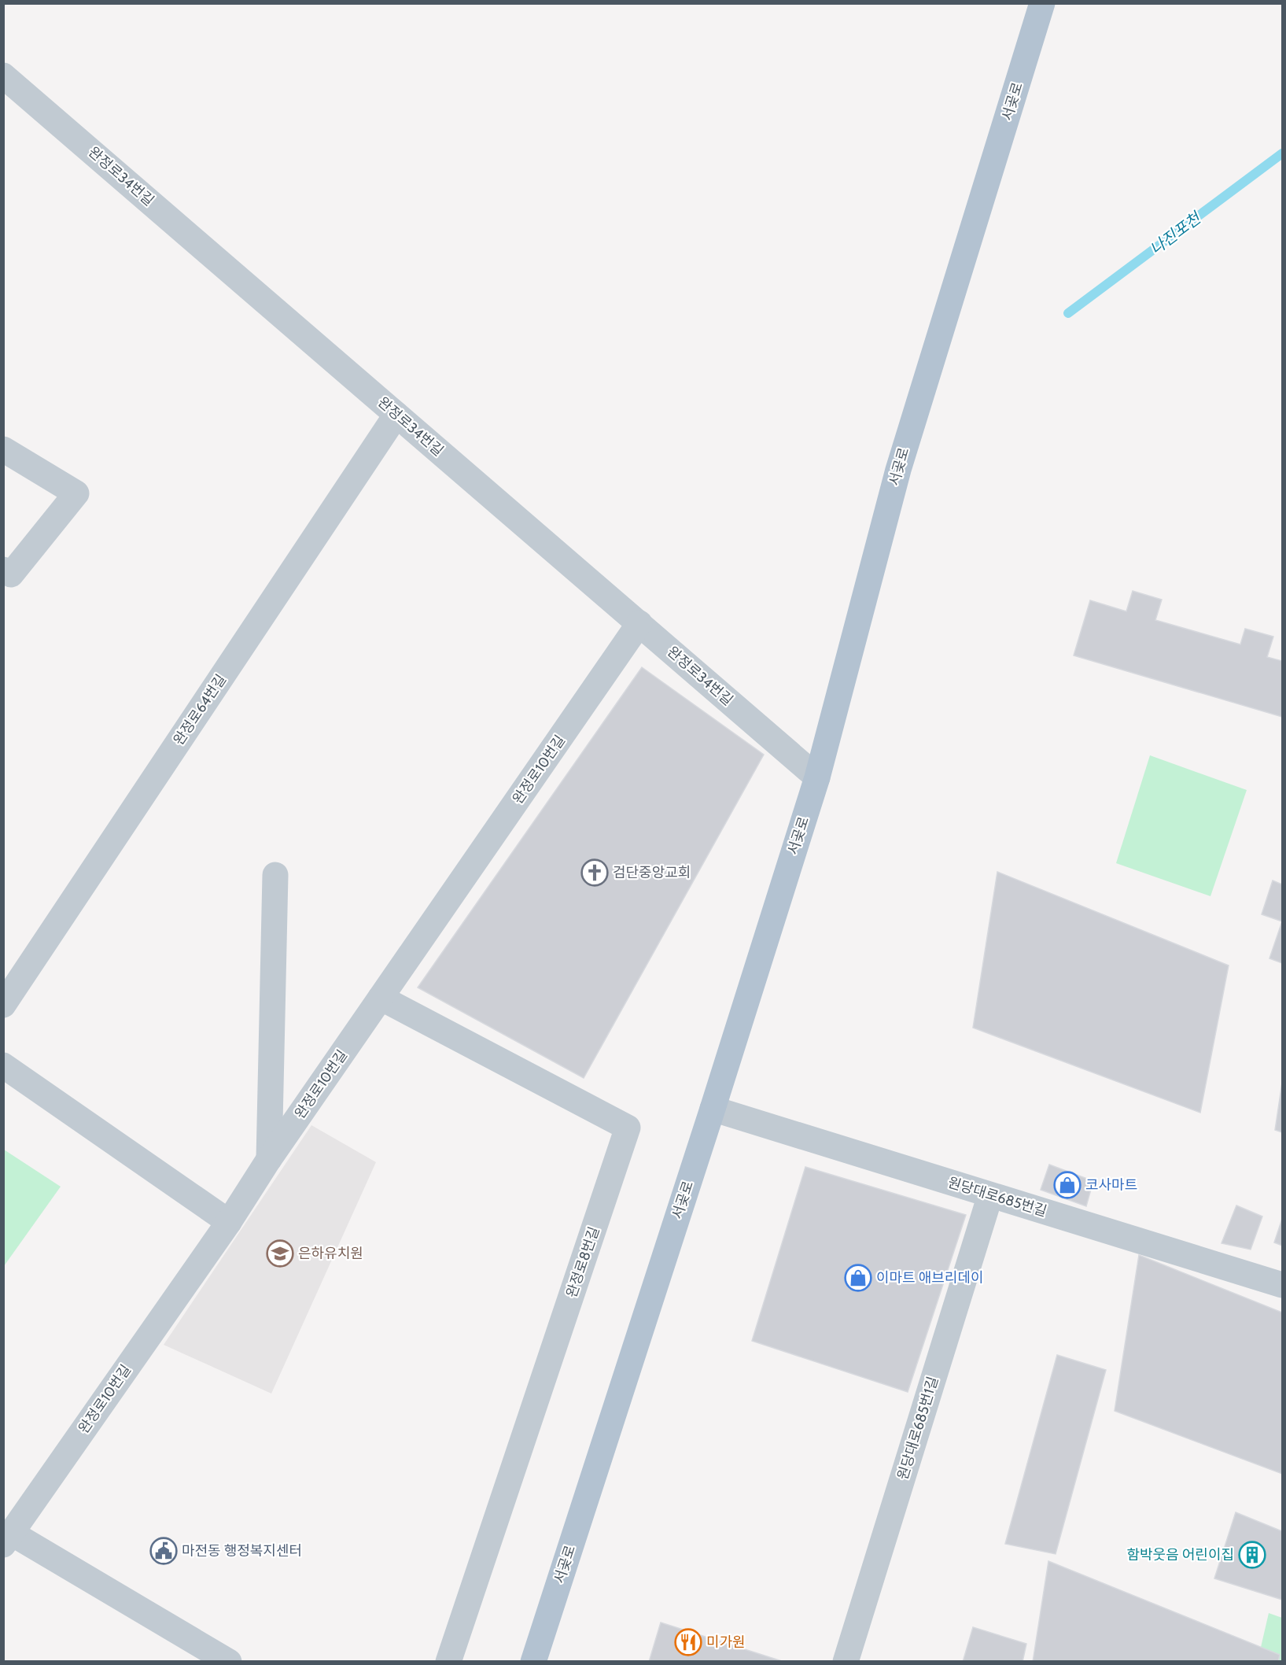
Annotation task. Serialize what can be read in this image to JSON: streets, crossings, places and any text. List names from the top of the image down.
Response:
{
  "streets": {
    "main road": ["서곶로"],
    "street": [
      "완정로34번길",
      "완정로64번길",
      "완정로10번길",
      "원당대로685번길",
      "완정로8번길",
      "원당대로685번1길"
    ]
  },
  "crossings": [
    ["서곶로", "완정로34번길"],
    ["서곶로", "원당대로685번길"],
    ["완정로34번길", "완정로64번길"],
    ["완정로34번길", "완정로10번길"],
    ["완정로10번길", "완정로8번길"],
    ["원당대로685번길", "원당대로685번1길"]
  ],
  "water": ["나진포천"],
  "places": {
    "church": ["검단중앙교회"],
    "shop": ["코사마트", "이마트 애브리데이"],
    "school or university": ["은하유치원"],
    "public building": ["마전동 행정복지센터"],
    "building": ["함박웃음 어린이집"],
    "restaurant": ["미가원"]
  }
}
